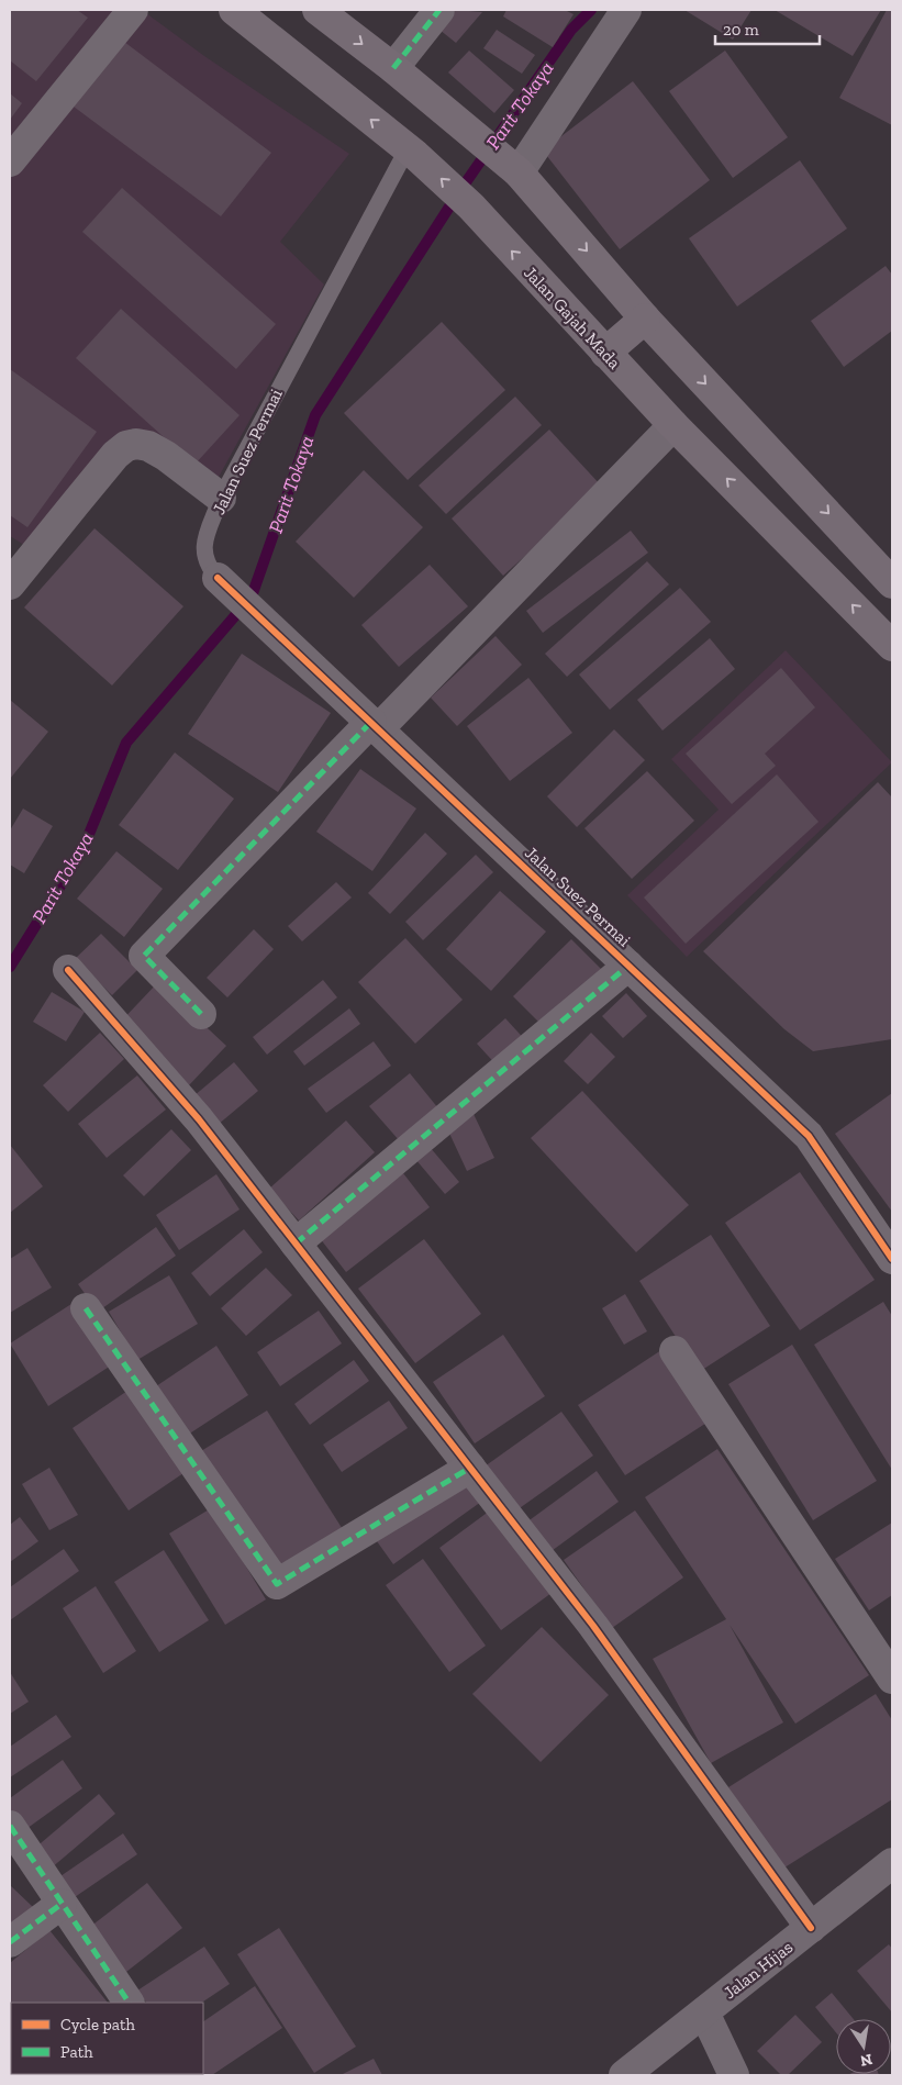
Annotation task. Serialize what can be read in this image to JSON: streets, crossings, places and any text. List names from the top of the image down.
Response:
{
  "streets": {
    "street": ["Jalan Gajah Mada", "Jalan Suez Permai", "Jalan Hijas"]
  },
  "crossings": [
    ["Jalan Gajah Mada", "Jalan Suez Permai"]
  ],
  "water": ["Parit Tokaya"],
  "legend": ["Cycle path", "Path"],
  "scale_bar": "20 m",
  "north": "bottom"
}
